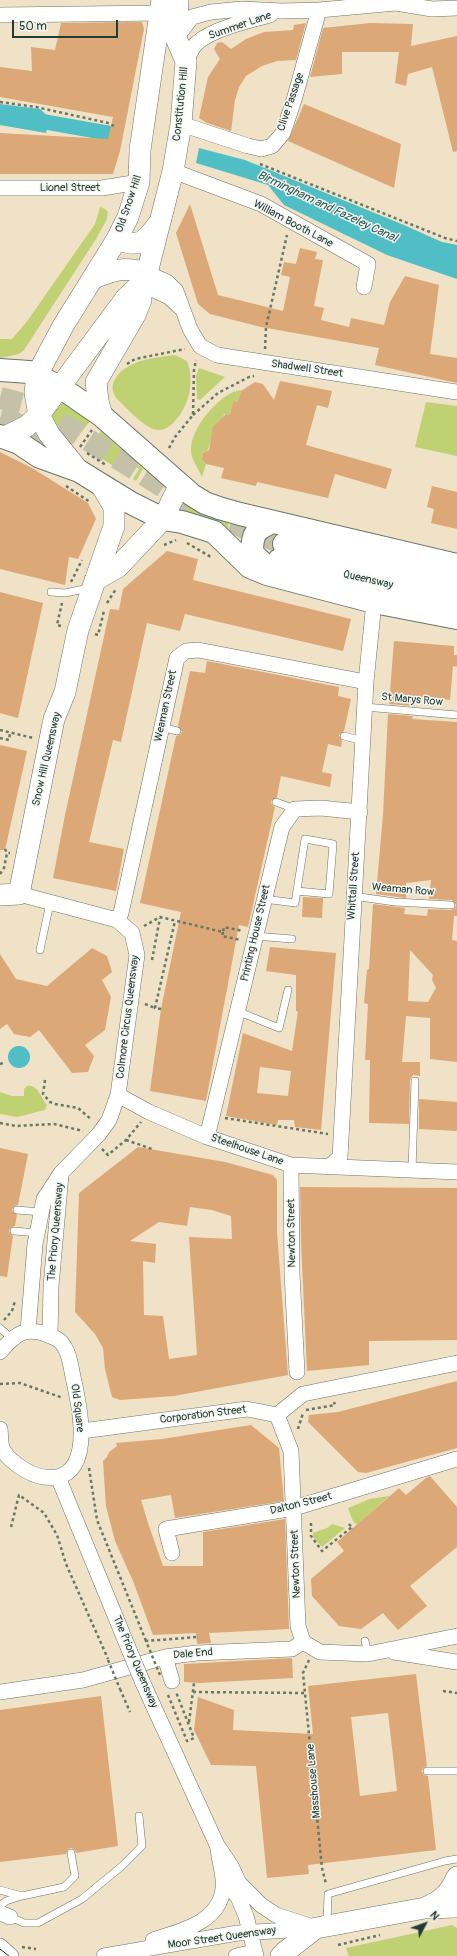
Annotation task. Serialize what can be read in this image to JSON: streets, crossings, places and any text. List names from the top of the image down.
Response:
{
  "streets": {
    "highway": ["Queensway"],
    "main road": [
      "Constitution Hill",
      "Old Snow Hill",
      "Snow Hill Queensway",
      "Moor Street Queensway"
    ],
    "street": [
      "Summer Lane",
      "Clive Passage",
      "Lionel Street",
      "William Booth Lane",
      "Shadwell Street",
      "Weaman Street",
      "Whittall Street",
      "Printing House Street",
      "Colmore Circus Queensway",
      "Steelhouse Lane",
      "The Priory Queensway",
      "Newton Street",
      "Old Square",
      "Corporation Street",
      "Dalton Street",
      "Dale End"
    ],
    "lane": ["St Marys Row", "Weaman Row"],
    "path": ["Masshouse Lane"]
  },
  "crossings": [
    ["Summer Lane", "Clive Passage"],
    ["Summer Lane", "Constitution Hill"],
    ["Clive Passage", "Constitution Hill"],
    ["Constitution Hill", "Old Snow Hill"],
    ["Constitution Hill", "William Booth Lane"],
    ["Lionel Street", "Old Snow Hill"],
    ["St Marys Row", "Whittall Street"],
    ["Weaman Street", "Whittall Street"],
    ["Whittall Street", "Weaman Row"],
    ["Whittall Street", "Steelhouse Lane"],
    ["Printing House Street", "Steelhouse Lane"],
    ["Colmore Circus Queensway", "Steelhouse Lane"],
    ["Colmore Circus Queensway", "The Priory Queensway"],
    ["Steelhouse Lane", "Newton Street"],
    ["The Priory Queensway", "Old Square"],
    ["The Priory Queensway", "Moor Street Queensway"],
    ["Newton Street", "Corporation Street"],
    ["Newton Street", "Dalton Street"],
    ["Newton Street", "Dale End"],
    ["Newton Street", "Masshouse Lane"],
    ["Old Square", "Corporation Street"],
    ["Dale End", "Masshouse Lane"]
  ],
  "water": ["Birmingham and Fazeley Canal"],
  "scale_bar": "50 m",
  "north": "top right"
}
